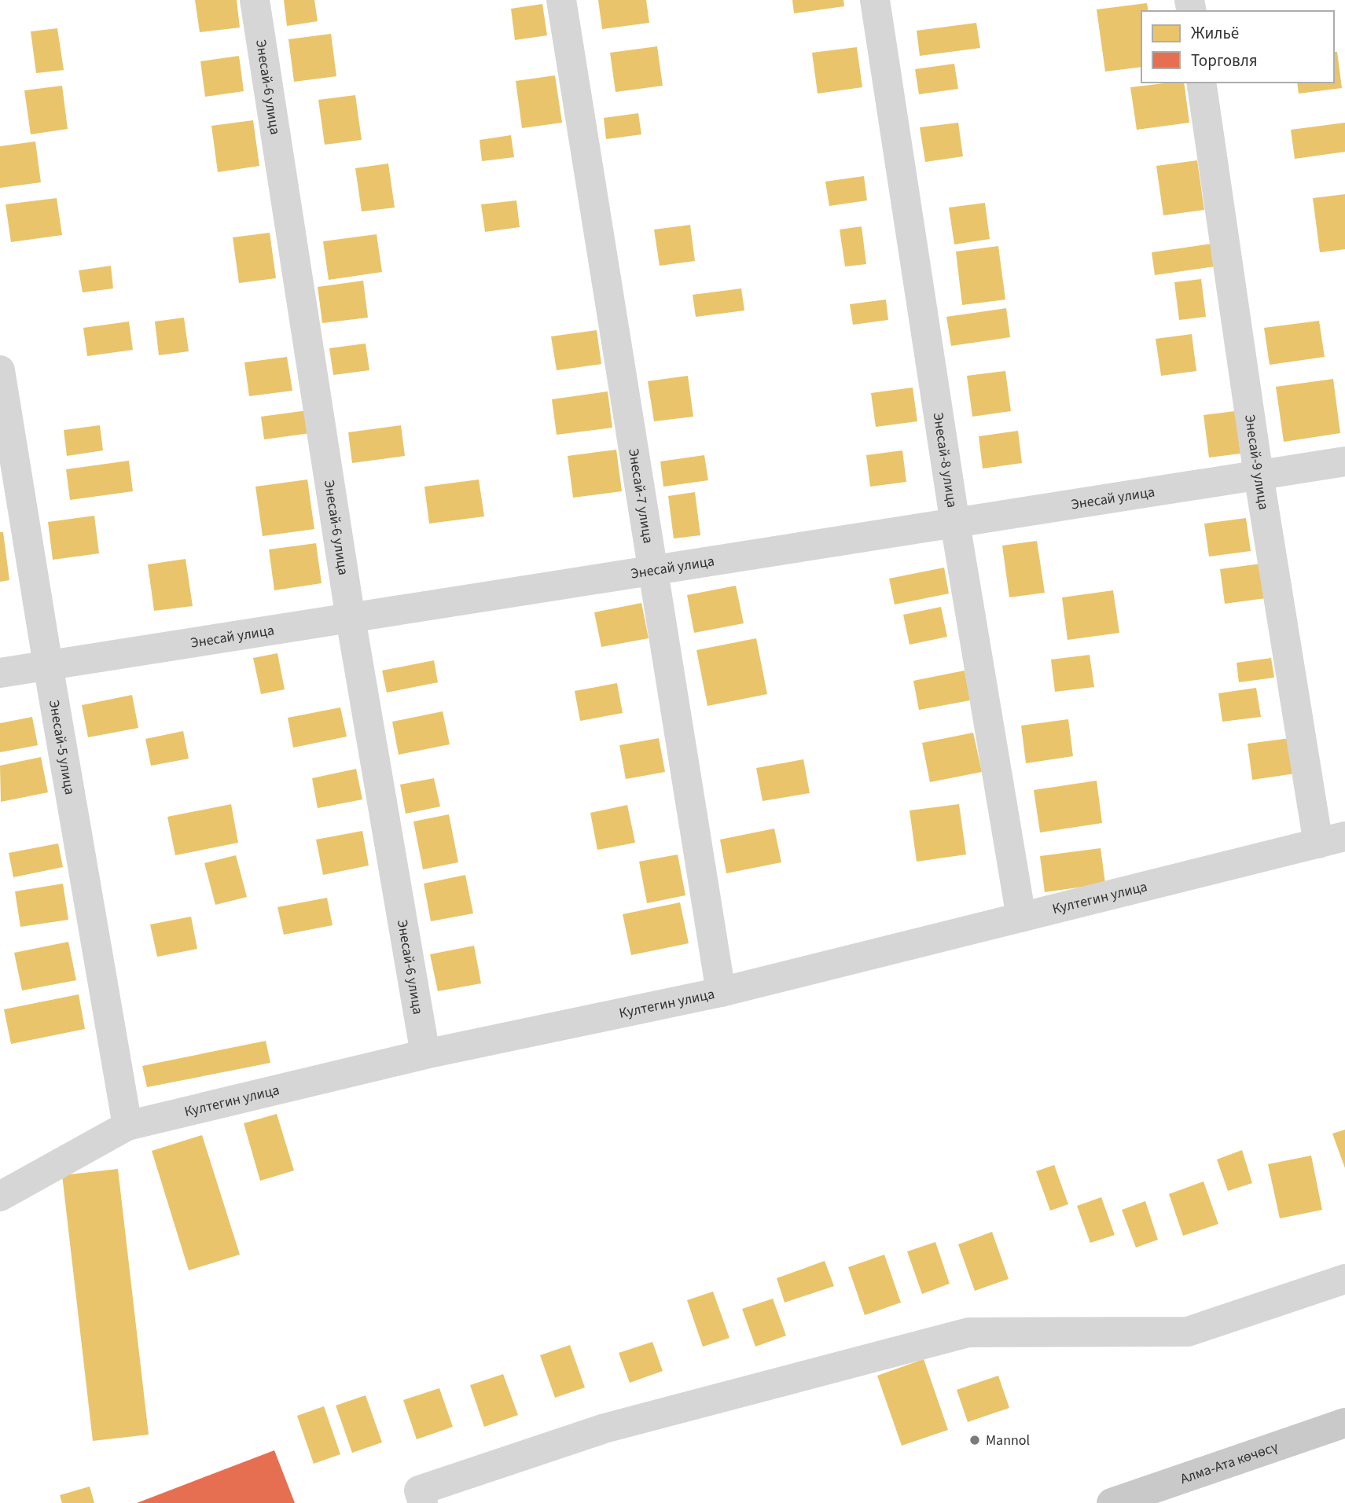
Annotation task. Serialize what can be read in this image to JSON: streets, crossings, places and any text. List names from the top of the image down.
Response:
{
  "streets": {
    "main road": ["Алма-Ата көчөсү"],
    "street": [
      "Энесай-6 улица",
      "Энесай-8 улица",
      "Энесай-9 улица",
      "Энесай-7 улица",
      "Энесай улица",
      "Энесай-5 улица",
      "Култегин улица"
    ]
  },
  "crossings": [
    ["Энесай-6 улица", "Энесай улица"],
    ["Энесай-6 улица", "Култегин улица"],
    ["Энесай-8 улица", "Энесай улица"],
    ["Энесай-8 улица", "Култегин улица"],
    ["Энесай-9 улица", "Энесай улица"],
    ["Энесай-9 улица", "Култегин улица"],
    ["Энесай-7 улица", "Энесай улица"],
    ["Энесай-7 улица", "Култегин улица"],
    ["Энесай улица", "Энесай-5 улица"],
    ["Энесай-5 улица", "Култегин улица"]
  ],
  "places": ["Mannol"],
  "legend": ["Жильё", "Торговля"]
}
